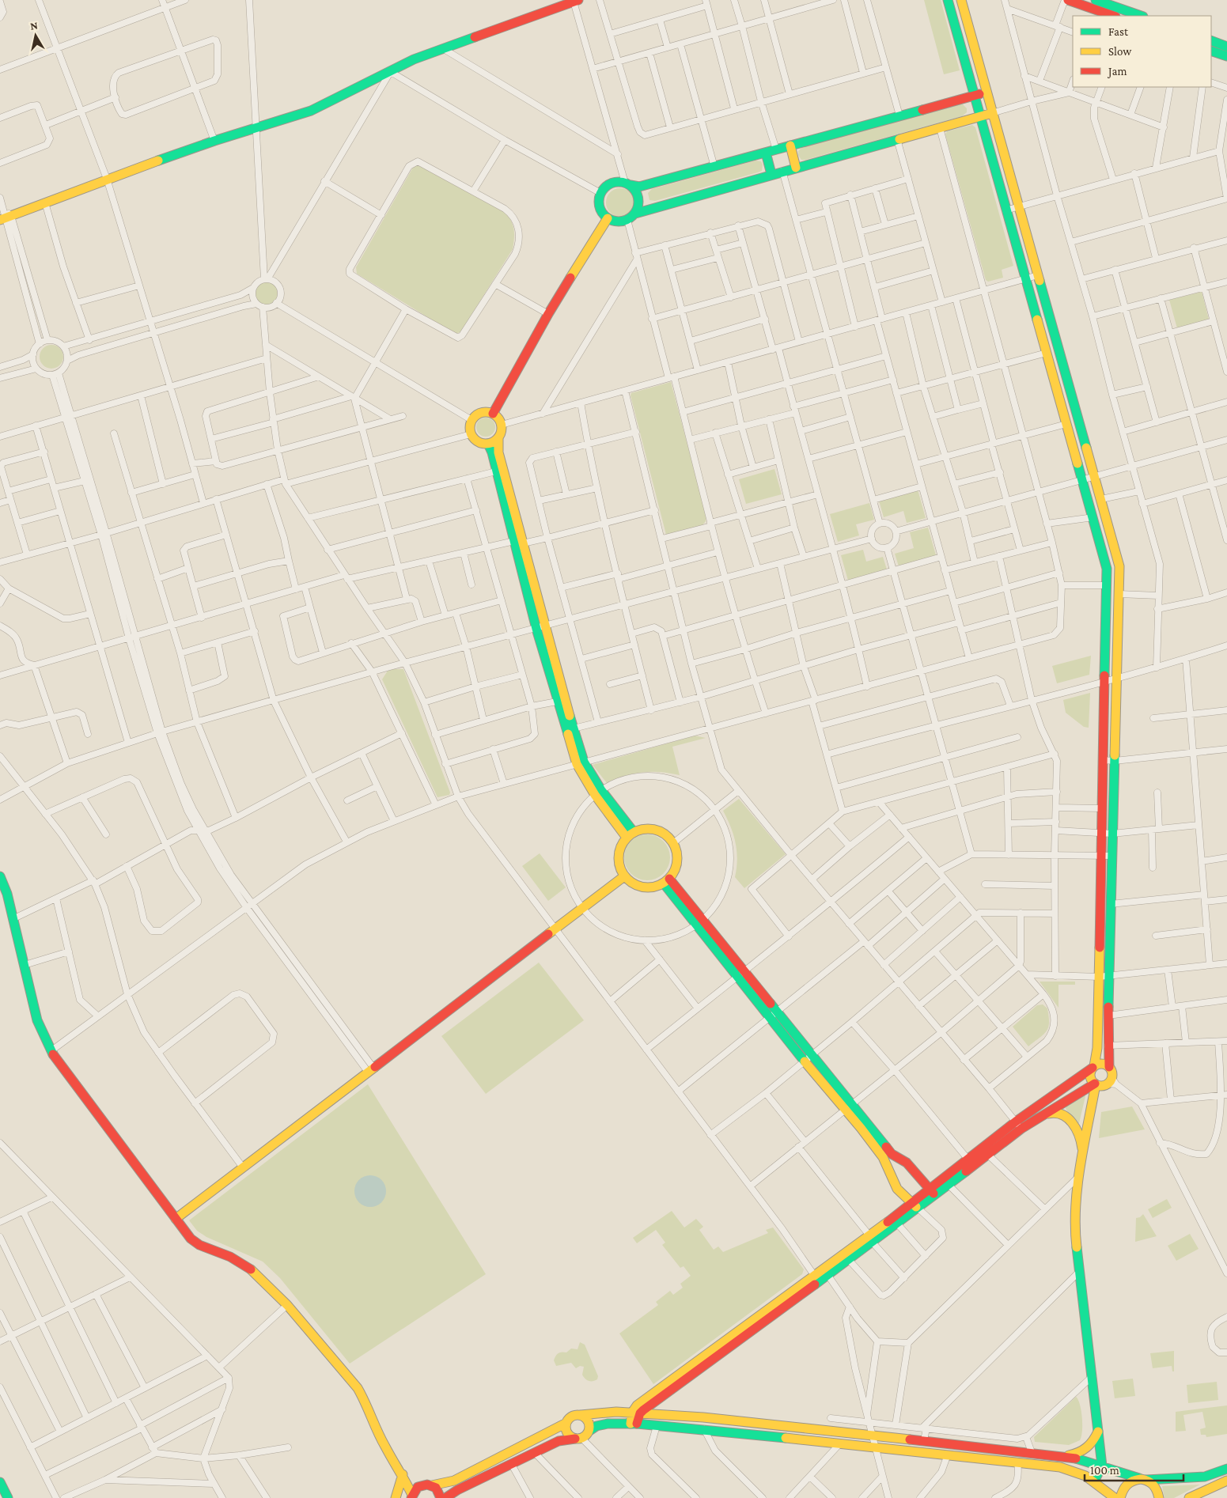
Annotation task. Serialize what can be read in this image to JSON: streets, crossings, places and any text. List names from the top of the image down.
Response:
{
  "legend": ["Fast", "Slow", "Jam"],
  "scale_bar": "100 m",
  "north": "top"
}
